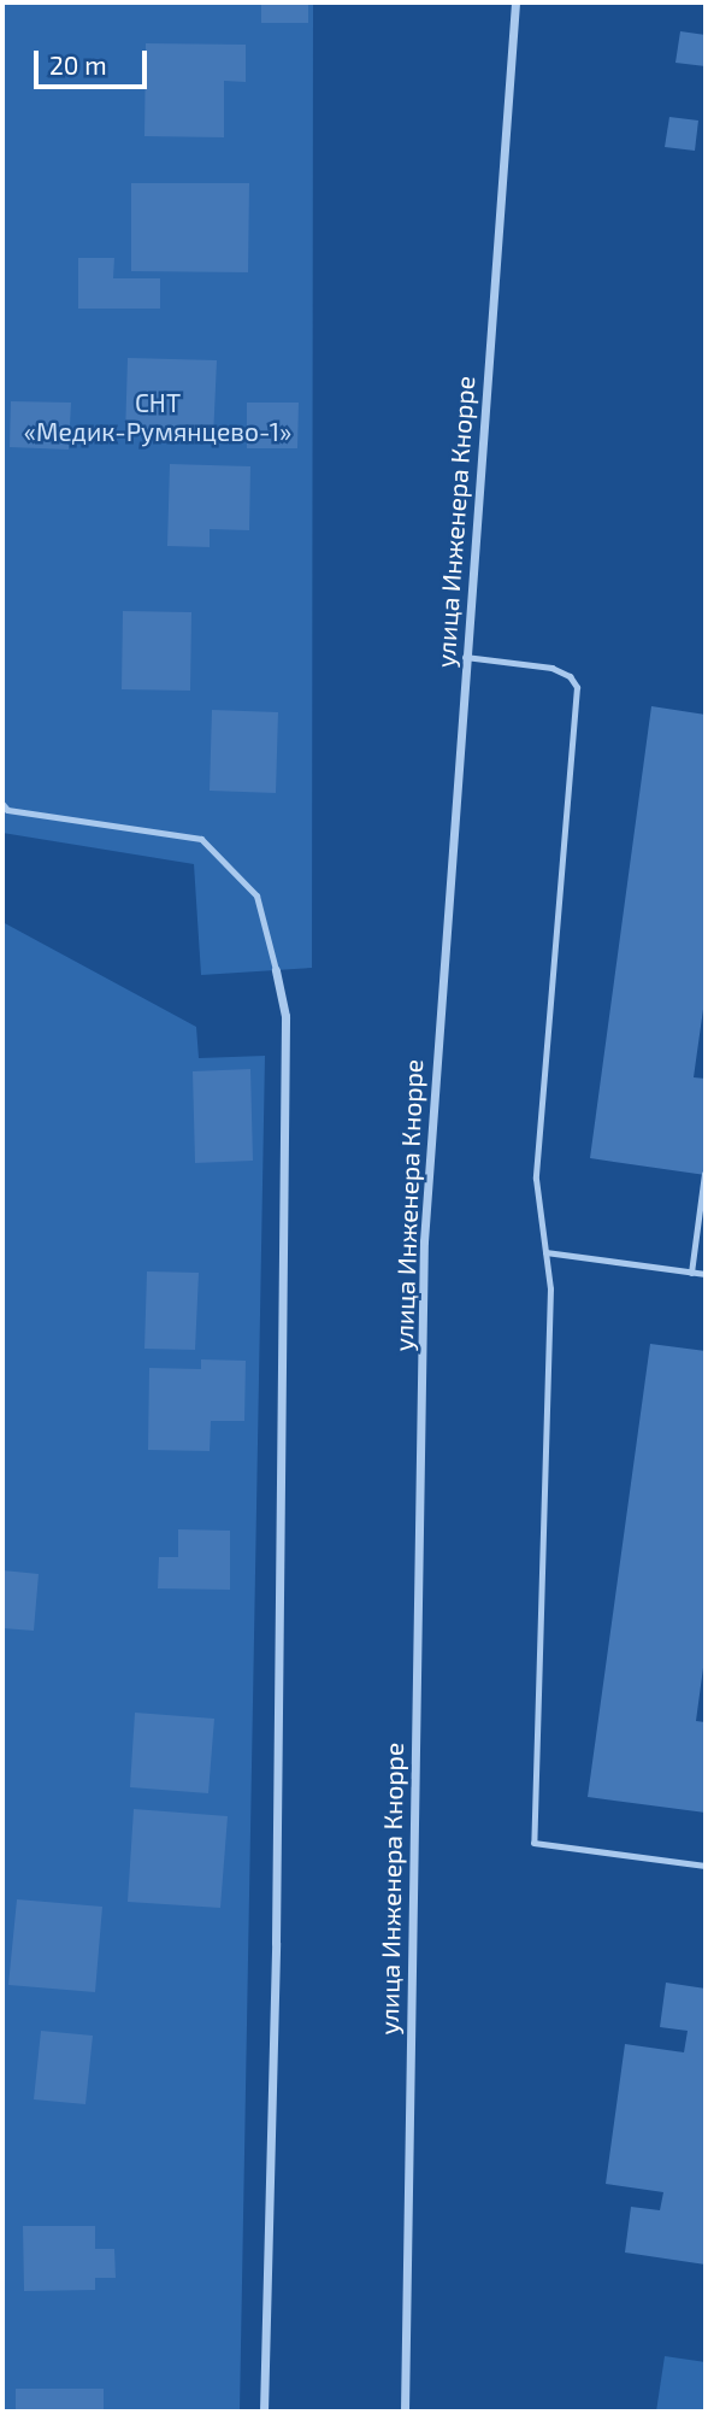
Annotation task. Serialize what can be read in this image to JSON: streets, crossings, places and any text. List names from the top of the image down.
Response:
{
  "streets": {
    "street": ["улица Инженера Кнорре"]
  },
  "parks": ["СНТ «Медик-Румянцево-1»"],
  "scale_bar": "20 m"
}
